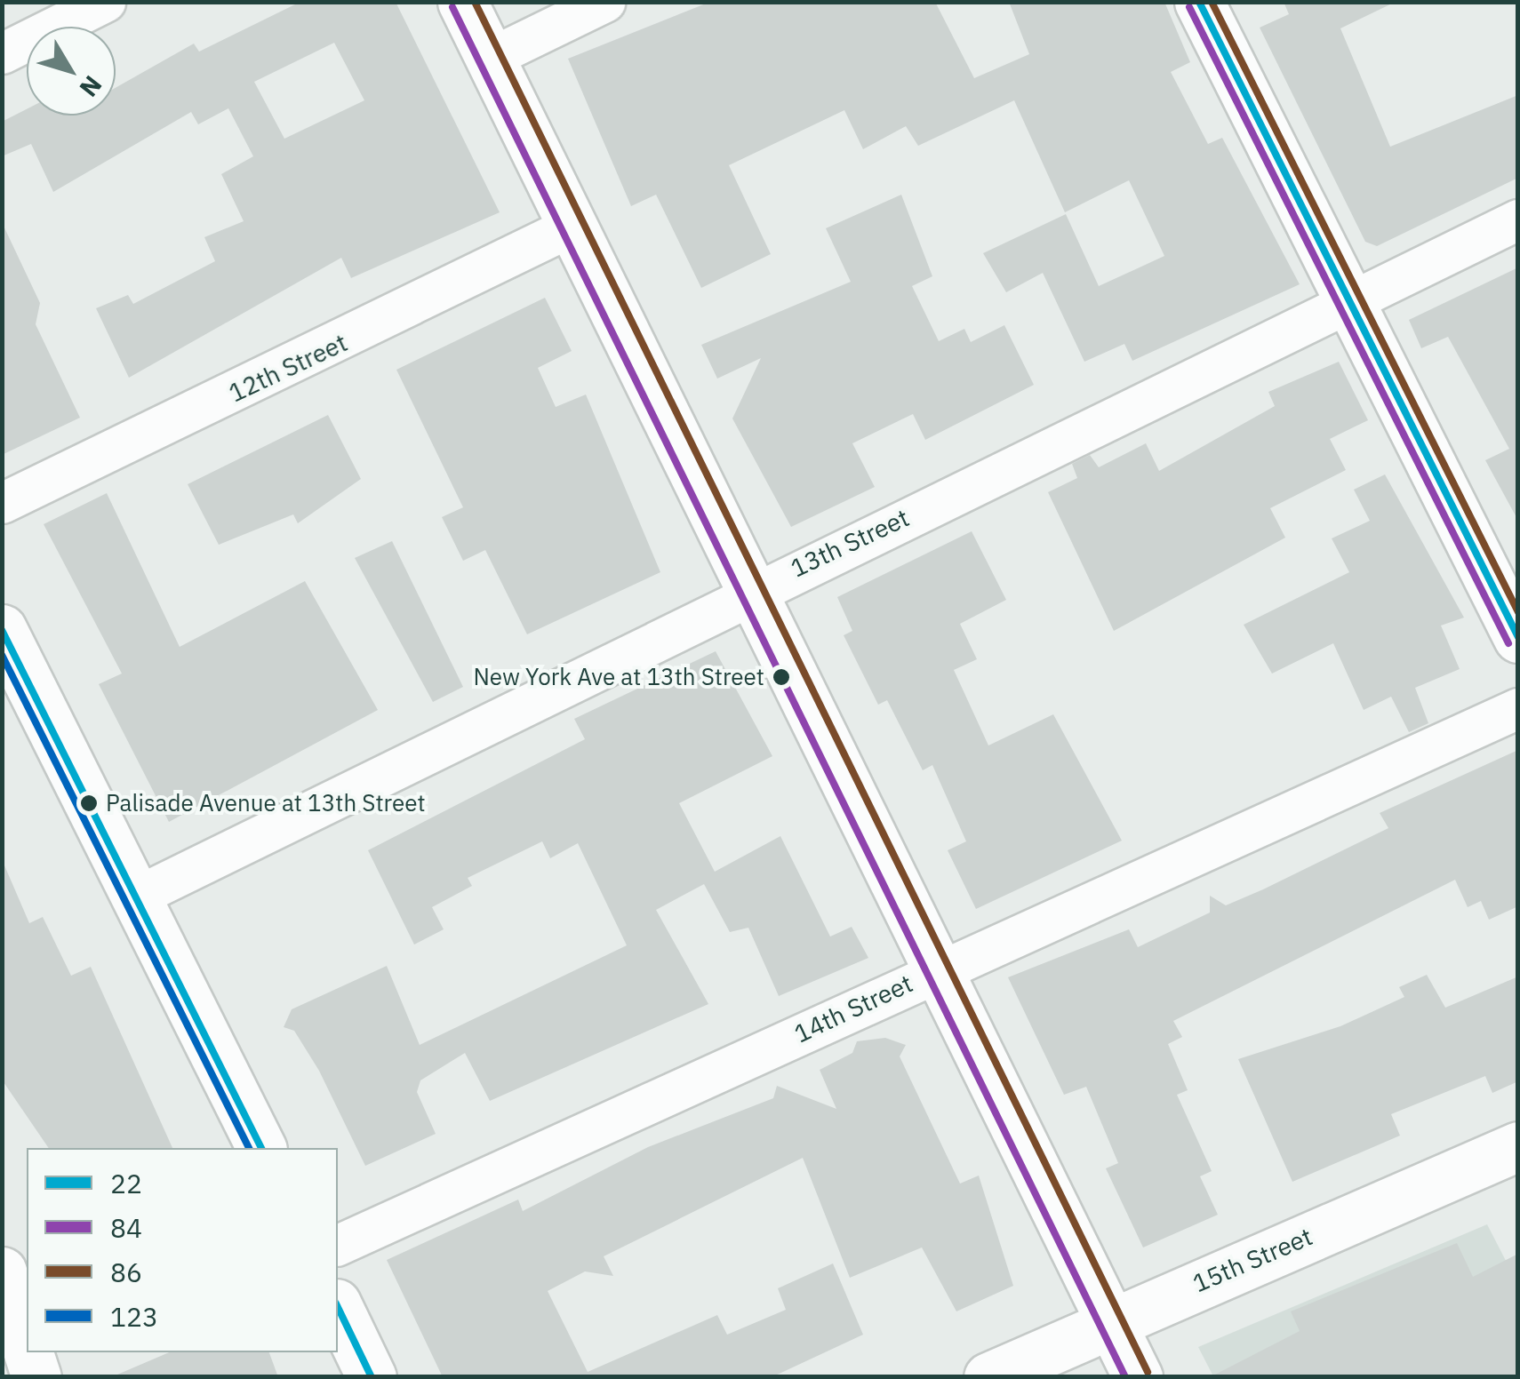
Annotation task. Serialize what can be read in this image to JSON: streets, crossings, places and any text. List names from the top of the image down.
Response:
{
  "streets": {
    "street": [
      "12th Street",
      "13th Street",
      "14th Street",
      "15th Street"
    ]
  },
  "places": ["New York Ave at 13th Street", "Palisade Avenue at 13th Street"],
  "lines": [
    "transit line 22",
    "transit line 86",
    "transit line 84",
    "transit line 123"
  ],
  "legend": [
    "22",
    "84",
    "86",
    "123"
  ],
  "north": "bottom right"
}
